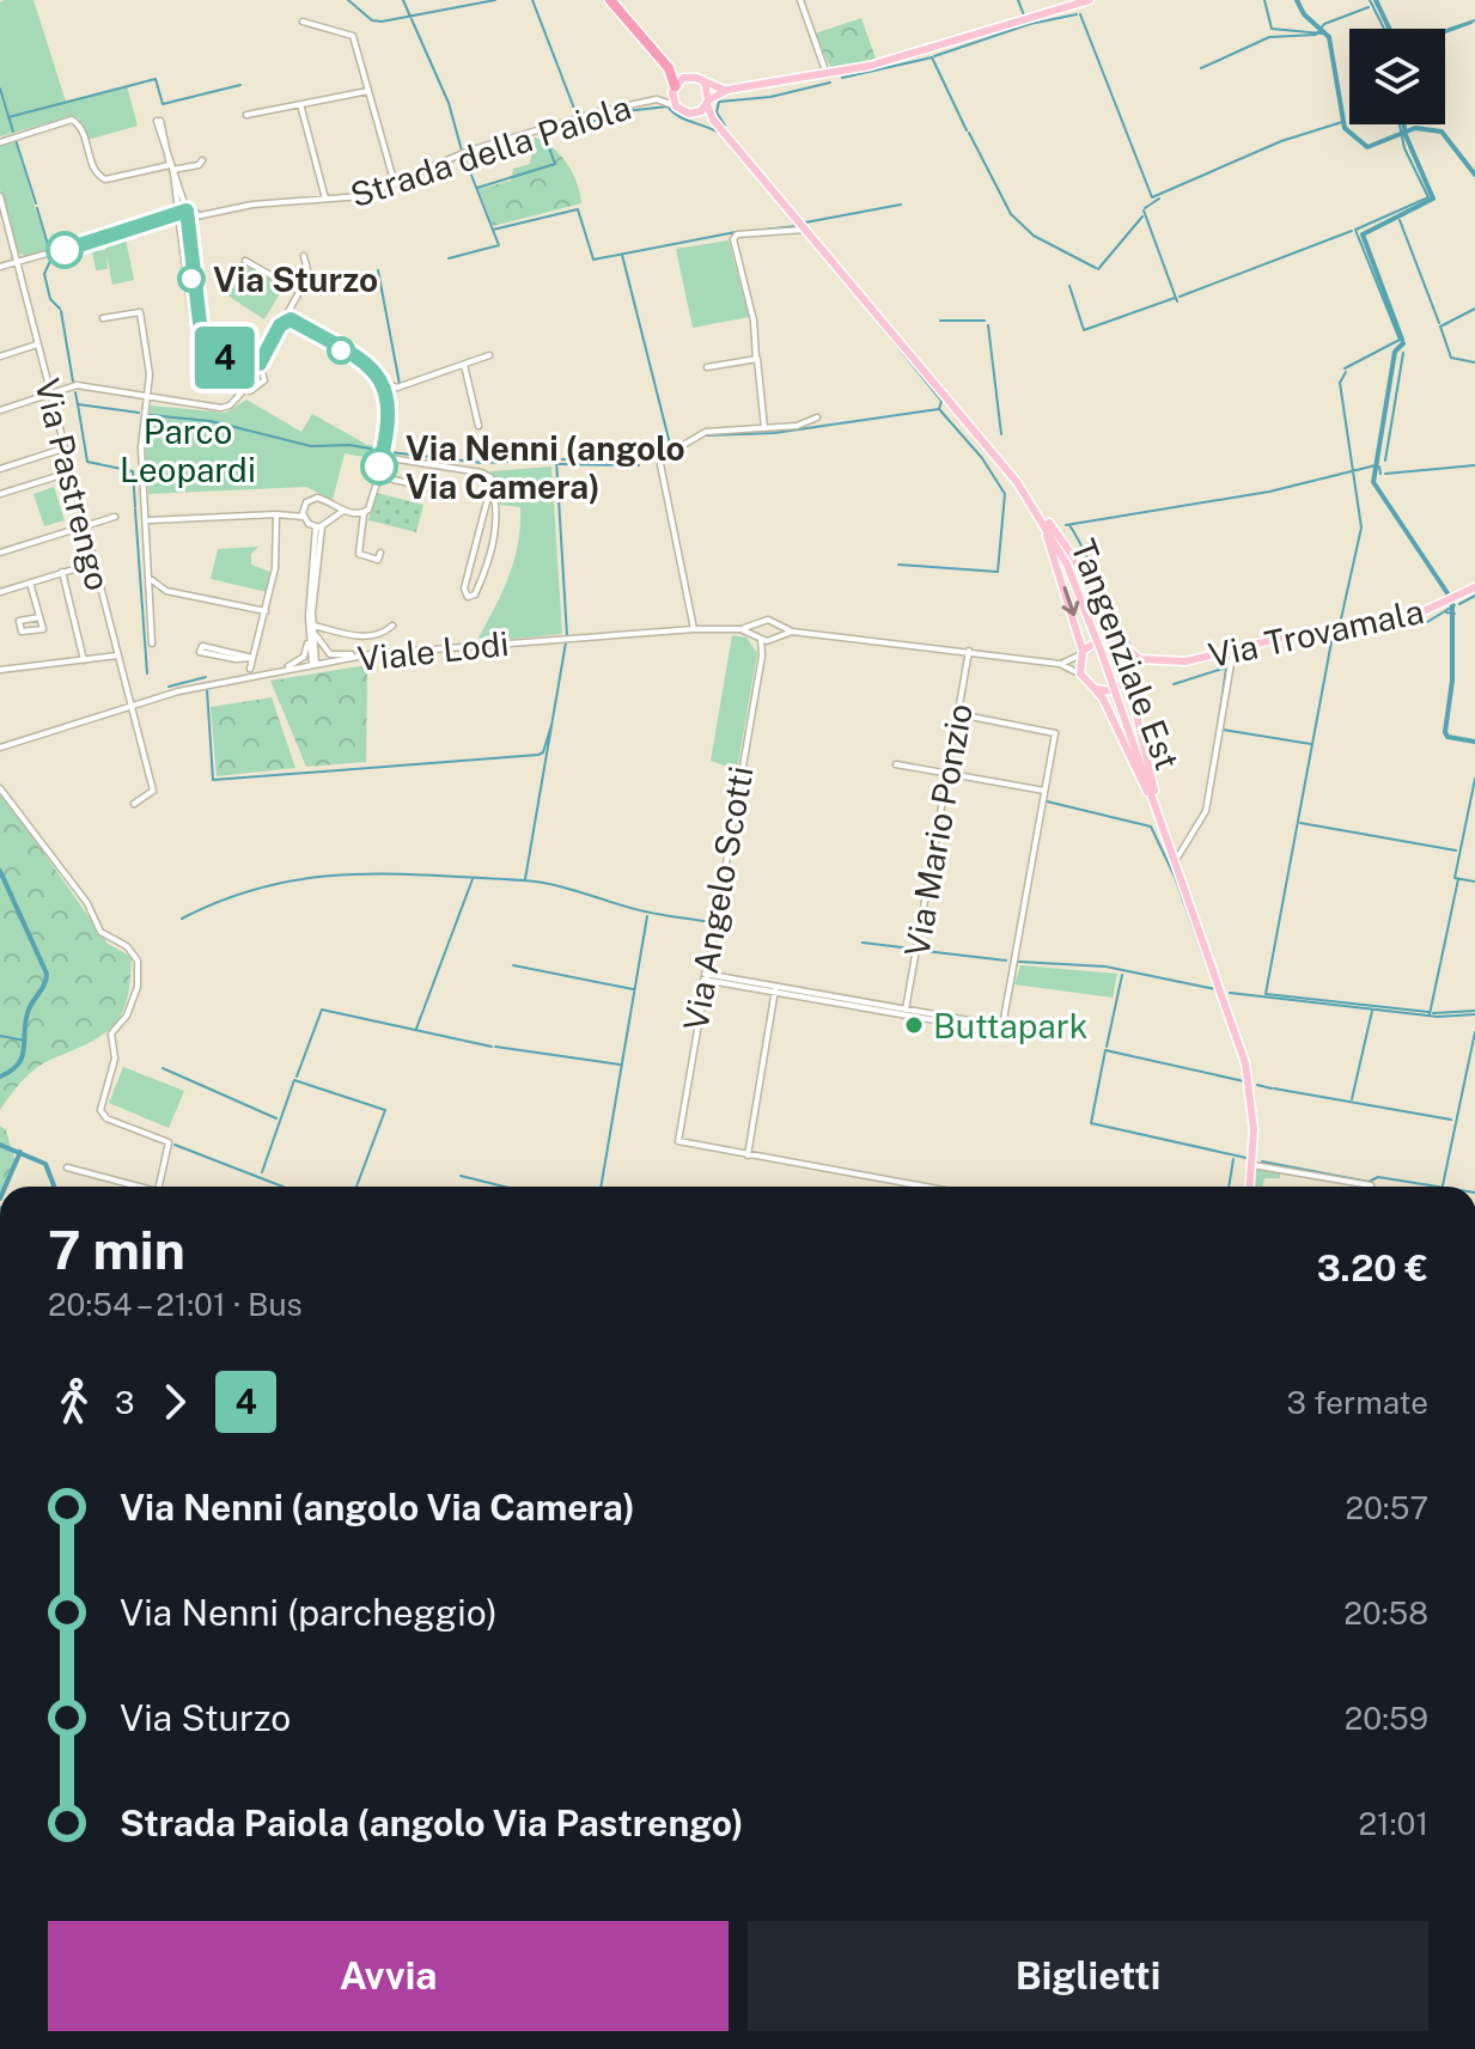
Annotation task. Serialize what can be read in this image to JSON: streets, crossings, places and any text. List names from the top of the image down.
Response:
{
  "streets": {
    "main road": ["Via Trovamala", "Tangenziale Est"],
    "street": [
      "Strada della Paiola",
      "Via Pastrengo",
      "Viale Lodi",
      "Via Mario Ponzio",
      "Via Angelo Scotti"
    ]
  },
  "crossings": [
    ["Strada della Paiola", "Tangenziale Est"],
    ["Via Pastrengo", "Viale Lodi"],
    ["Viale Lodi", "Via Angelo Scotti"]
  ],
  "parks": ["Parco Leopardi"],
  "places": ["Via Sturzo", "Via Nenni (angolo Via Camera)", "Buttapark"],
  "lines": ["bus line 4"],
  "page": {
    "on_map": "4",
    "heading": ["7 min", "20:54 – 21:01 · Bus", "3.20 €"],
    "legs": ["3", "4", "3 fermate"],
    "list": [
      {
        "name": "Via Nenni (angolo Via Camera)",
        "value": "20:57"
      },
      {
        "name": "Via Nenni (parcheggio)",
        "value": "20:58"
      },
      {
        "name": "Via Sturzo",
        "value": "20:59"
      },
      {
        "name": "Strada Paiola (angolo Via Pastrengo)",
        "value": "21:01"
      }
    ],
    "buttons": ["Avvia", "Biglietti"]
  }
}
